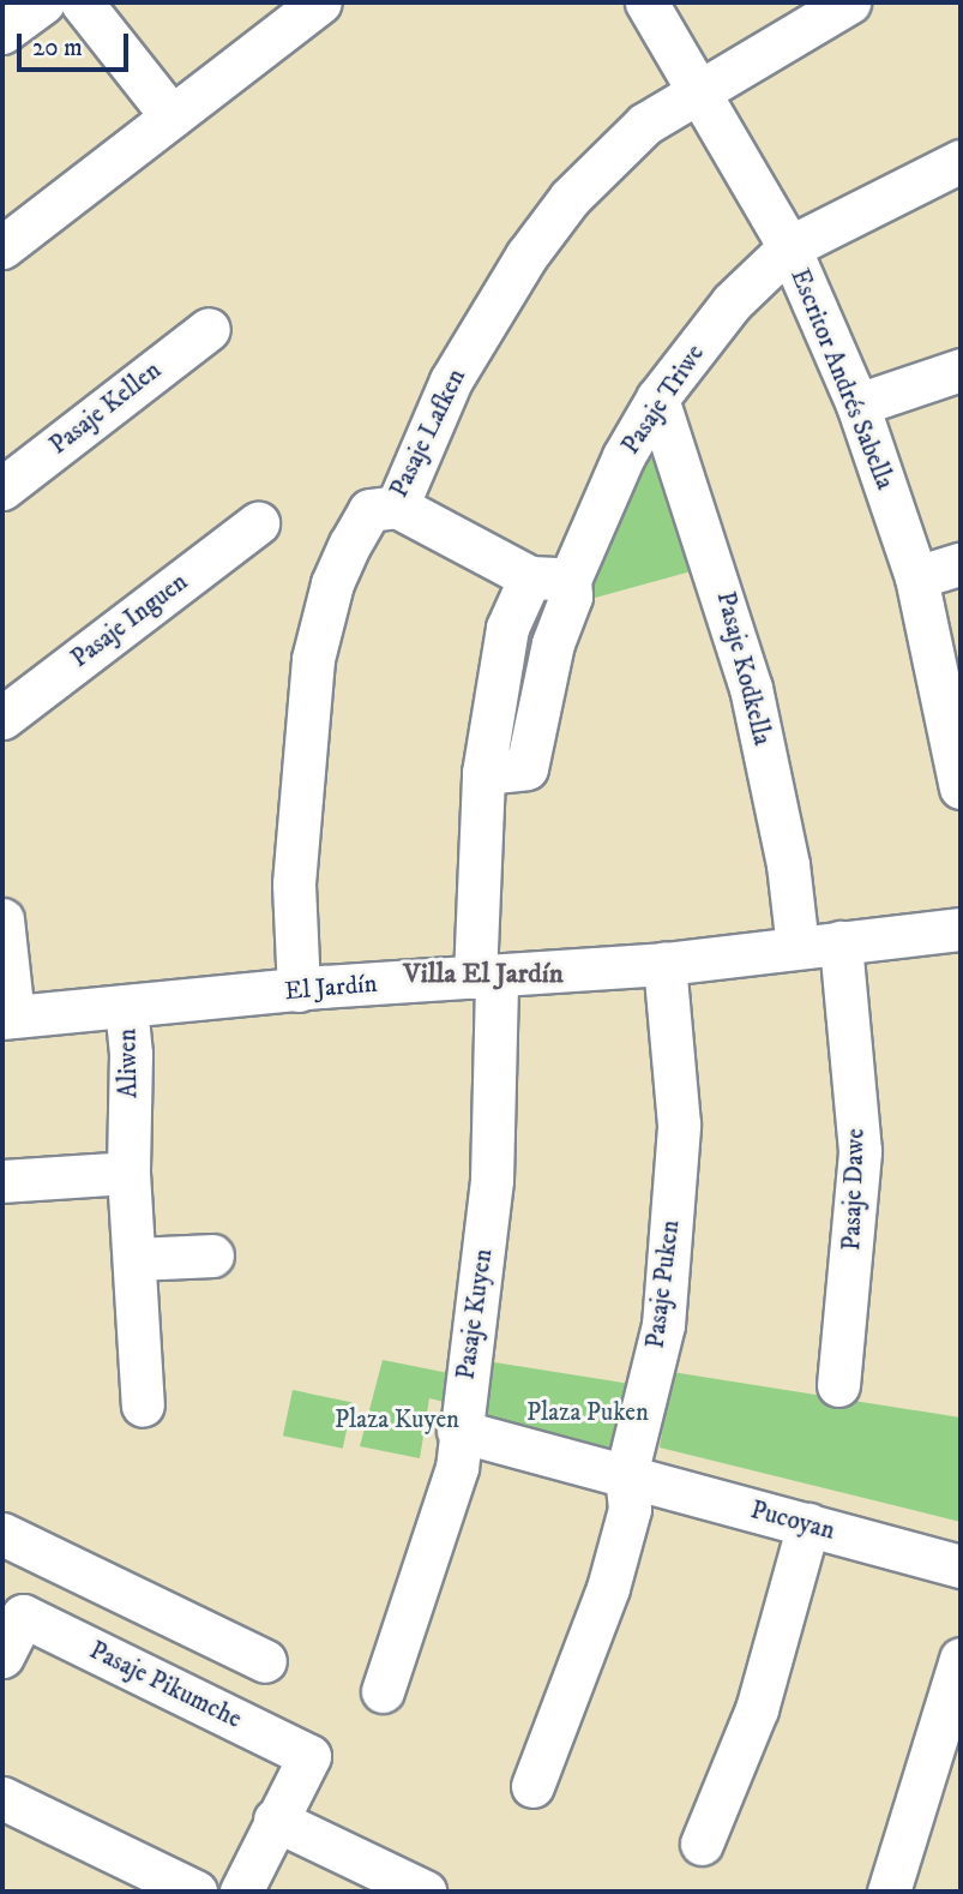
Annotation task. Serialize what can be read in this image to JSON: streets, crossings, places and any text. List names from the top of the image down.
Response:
{
  "streets": {
    "street": [
      "Escritor Andrés Sabella",
      "Pasaje Triwe",
      "Pasaje Kellen",
      "Pasaje Lafken",
      "Pasaje Inguen",
      "Pasaje Kodkella",
      "El Jardín",
      "Aliwen",
      "Pasaje Dawe",
      "Pasaje Puken",
      "Pasaje Kuyen",
      "Pucoyan",
      "Pasaje Pikumche"
    ]
  },
  "crossings": [
    ["Escritor Andrés Sabella", "Pasaje Triwe"],
    ["Escritor Andrés Sabella", "Pasaje Lafken"],
    ["Pasaje Triwe", "Pasaje Kodkella"],
    ["Pasaje Triwe", "Pasaje Kuyen"],
    ["Pasaje Lafken", "El Jardín"],
    ["Pasaje Kodkella", "El Jardín"],
    ["El Jardín", "Aliwen"],
    ["El Jardín", "Pasaje Dawe"],
    ["El Jardín", "Pasaje Puken"],
    ["El Jardín", "Pasaje Kuyen"],
    ["Pasaje Puken", "Pucoyan"],
    ["Pasaje Kuyen", "Pucoyan"]
  ],
  "districts": ["Villa El Jardín"],
  "parks": ["Plaza Puken", "Plaza Kuyen"],
  "scale_bar": "20 m"
}
